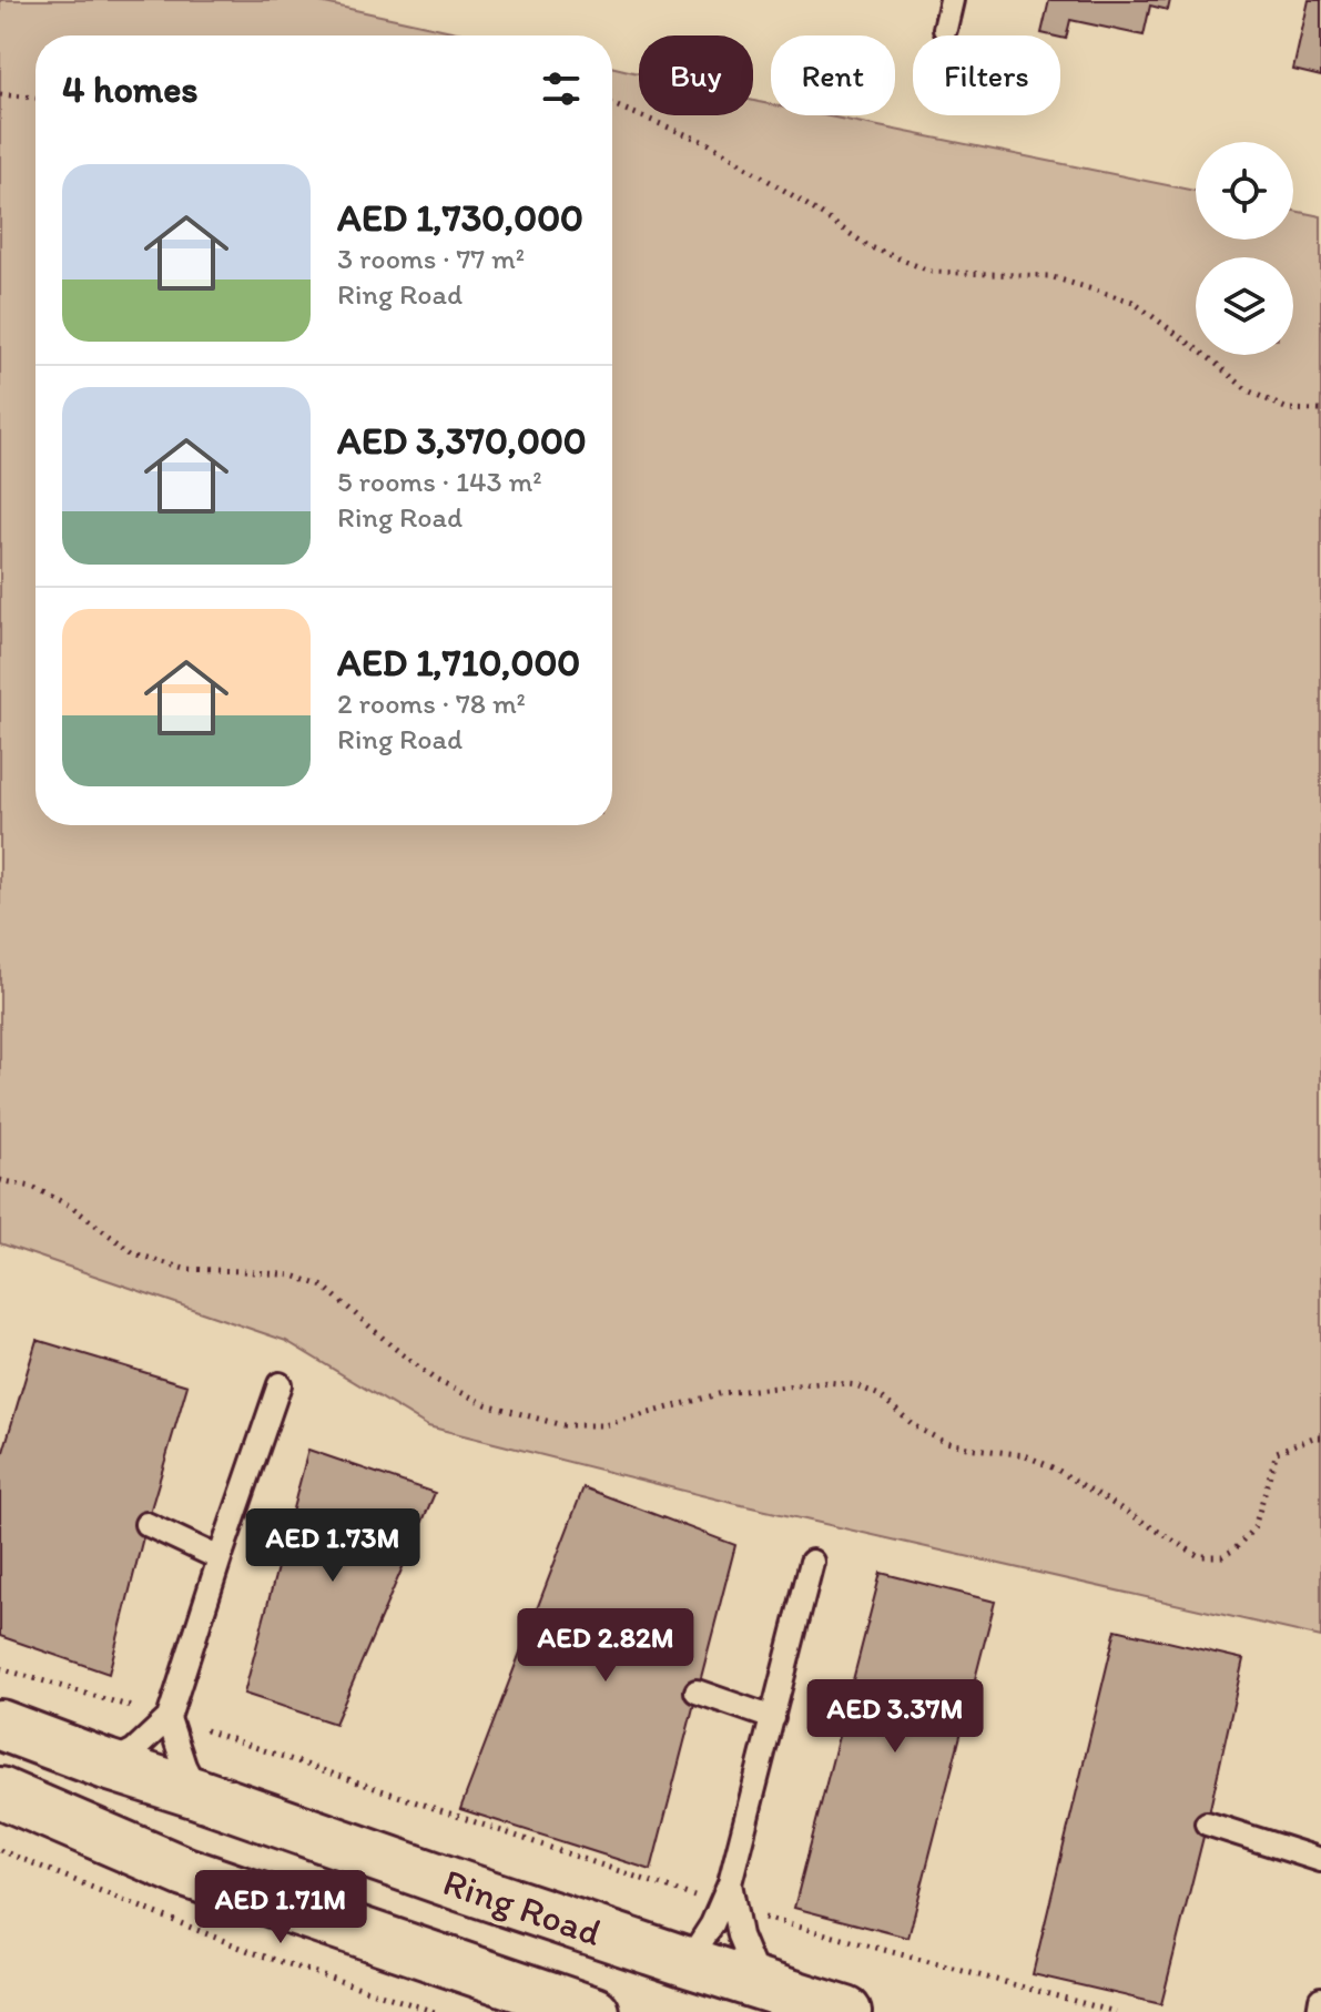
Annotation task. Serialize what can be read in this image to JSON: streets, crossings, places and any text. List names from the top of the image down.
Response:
{
  "streets": {
    "street": ["Ring Road"]
  },
  "page": {
    "chip": ["Buy", "Rent", "Filters"],
    "heading": "4 homes",
    "list": [
      {
        "name": "AED 1,730,000",
        "note": "3 rooms · 77 m² · Ring Road"
      },
      {
        "name": "AED 3,370,000",
        "note": "5 rooms · 143 m² · Ring Road"
      },
      {
        "name": "AED 1,710,000",
        "note": "2 rooms · 78 m² · Ring Road"
      }
    ],
    "price": [
      "AED 1.73M",
      "AED 2.82M",
      "AED 3.37M",
      "AED 1.71M"
    ]
  }
}
